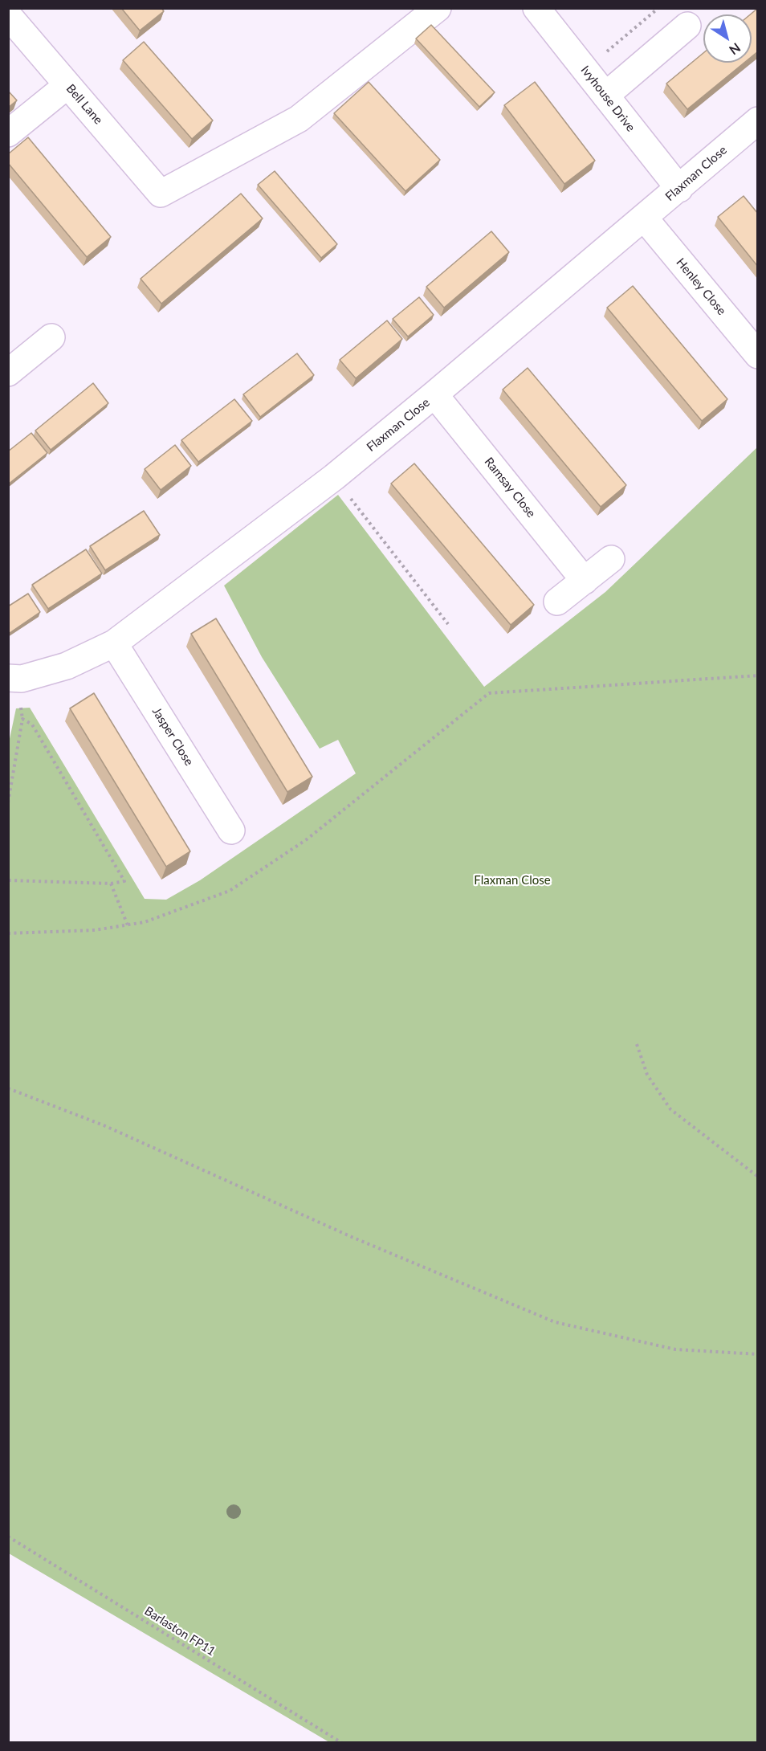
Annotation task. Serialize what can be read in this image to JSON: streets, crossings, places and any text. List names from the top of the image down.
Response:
{
  "streets": {
    "street": [
      "Ivyhouse Drive",
      "Bell Lane",
      "Flaxman Close",
      "Henley Close",
      "Ramsay Close",
      "Jasper Close"
    ],
    "path": ["Barlaston FP11"]
  },
  "crossings": [
    ["Ivyhouse Drive", "Flaxman Close"],
    ["Flaxman Close", "Henley Close"],
    ["Flaxman Close", "Ramsay Close"],
    ["Flaxman Close", "Jasper Close"]
  ],
  "parks": ["Flaxman Close"],
  "north": "bottom right"
}
